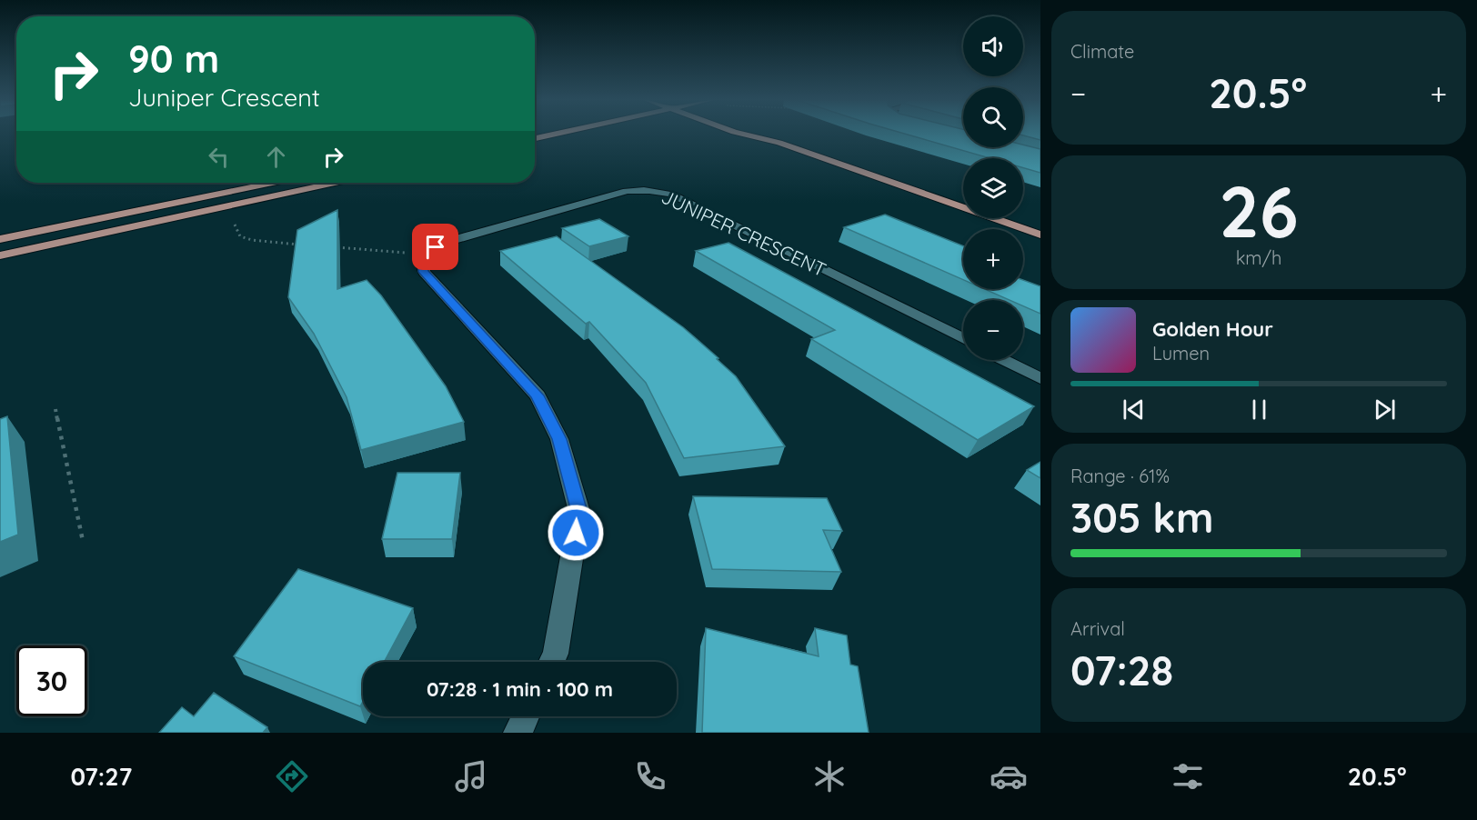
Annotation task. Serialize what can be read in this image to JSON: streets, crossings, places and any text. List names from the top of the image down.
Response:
{
  "streets": {
    "street": ["JUNIPER CRESCENT"]
  },
  "page": {
    "tile": [
      "Climate",
      ["26", "km/h"],
      ["Range · 61%", "305 km"],
      ["Arrival", "07:28"]
    ],
    "map_buttons": ["+", "−"],
    "turn": ["90 m", "Juniper Crescent"],
    "heat": ["−", "20.5°", "+"],
    "song": ["Golden Hour", "Lumen"],
    "limit": "30",
    "trip": "07:28 · 1 min · 100 m",
    "tabs": ["07:27", "20.5°"]
  }
}
